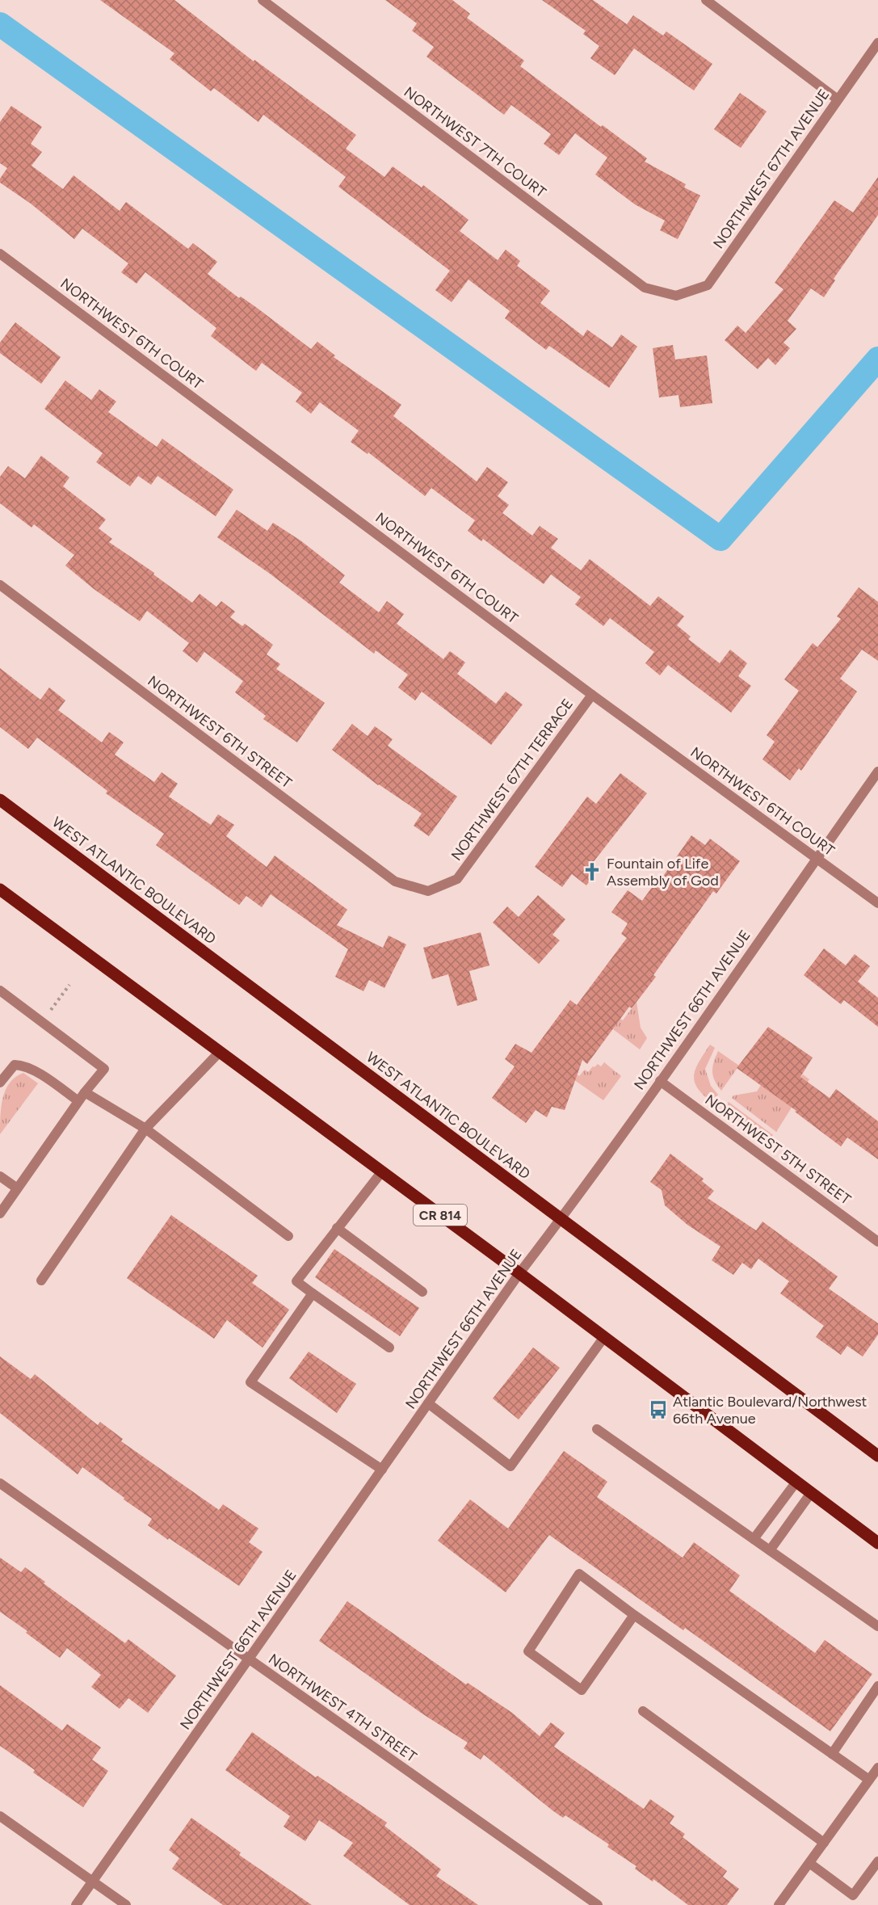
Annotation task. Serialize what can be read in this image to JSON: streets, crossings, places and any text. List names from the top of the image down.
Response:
{
  "streets": {
    "main road": ["WEST ATLANTIC BOULEVARD", "CR 814"],
    "street": [
      "NORTHWEST 7TH COURT",
      "NORTHWEST 67TH AVENUE",
      "NORTHWEST 6TH COURT",
      "NORTHWEST 6TH STREET",
      "NORTHWEST 67TH TERRACE",
      "NORTHWEST 66TH AVENUE",
      "NORTHWEST 5TH STREET",
      "NORTHWEST 4TH STREET"
    ]
  },
  "crossings": [
    ["NORTHWEST 7TH COURT", "NORTHWEST 67TH AVENUE"],
    ["NORTHWEST 6TH COURT", "NORTHWEST 67TH TERRACE"],
    ["NORTHWEST 6TH COURT", "NORTHWEST 66TH AVENUE"],
    ["NORTHWEST 6TH STREET", "NORTHWEST 67TH TERRACE"],
    ["WEST ATLANTIC BOULEVARD", "NORTHWEST 66TH AVENUE"],
    ["NORTHWEST 66TH AVENUE", "NORTHWEST 5TH STREET"],
    ["NORTHWEST 66TH AVENUE", "CR 814"],
    ["NORTHWEST 66TH AVENUE", "NORTHWEST 4TH STREET"]
  ],
  "places": {
    "church": ["Fountain of Life Assembly of God"],
    "bus stop": ["Atlantic Boulevard/Northwest 66th Avenue"]
  }
}
